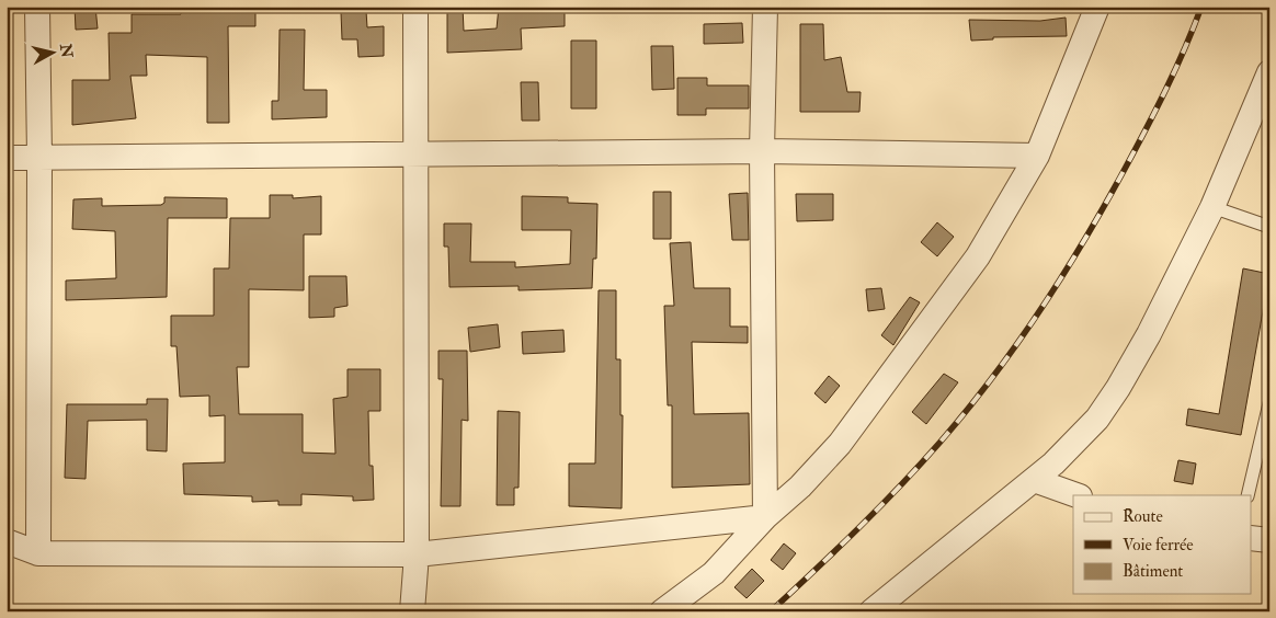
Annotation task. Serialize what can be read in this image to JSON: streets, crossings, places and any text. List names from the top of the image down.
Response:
{
  "legend": ["Route", "Voie ferrée", "Bâtiment"],
  "north": "right"
}
